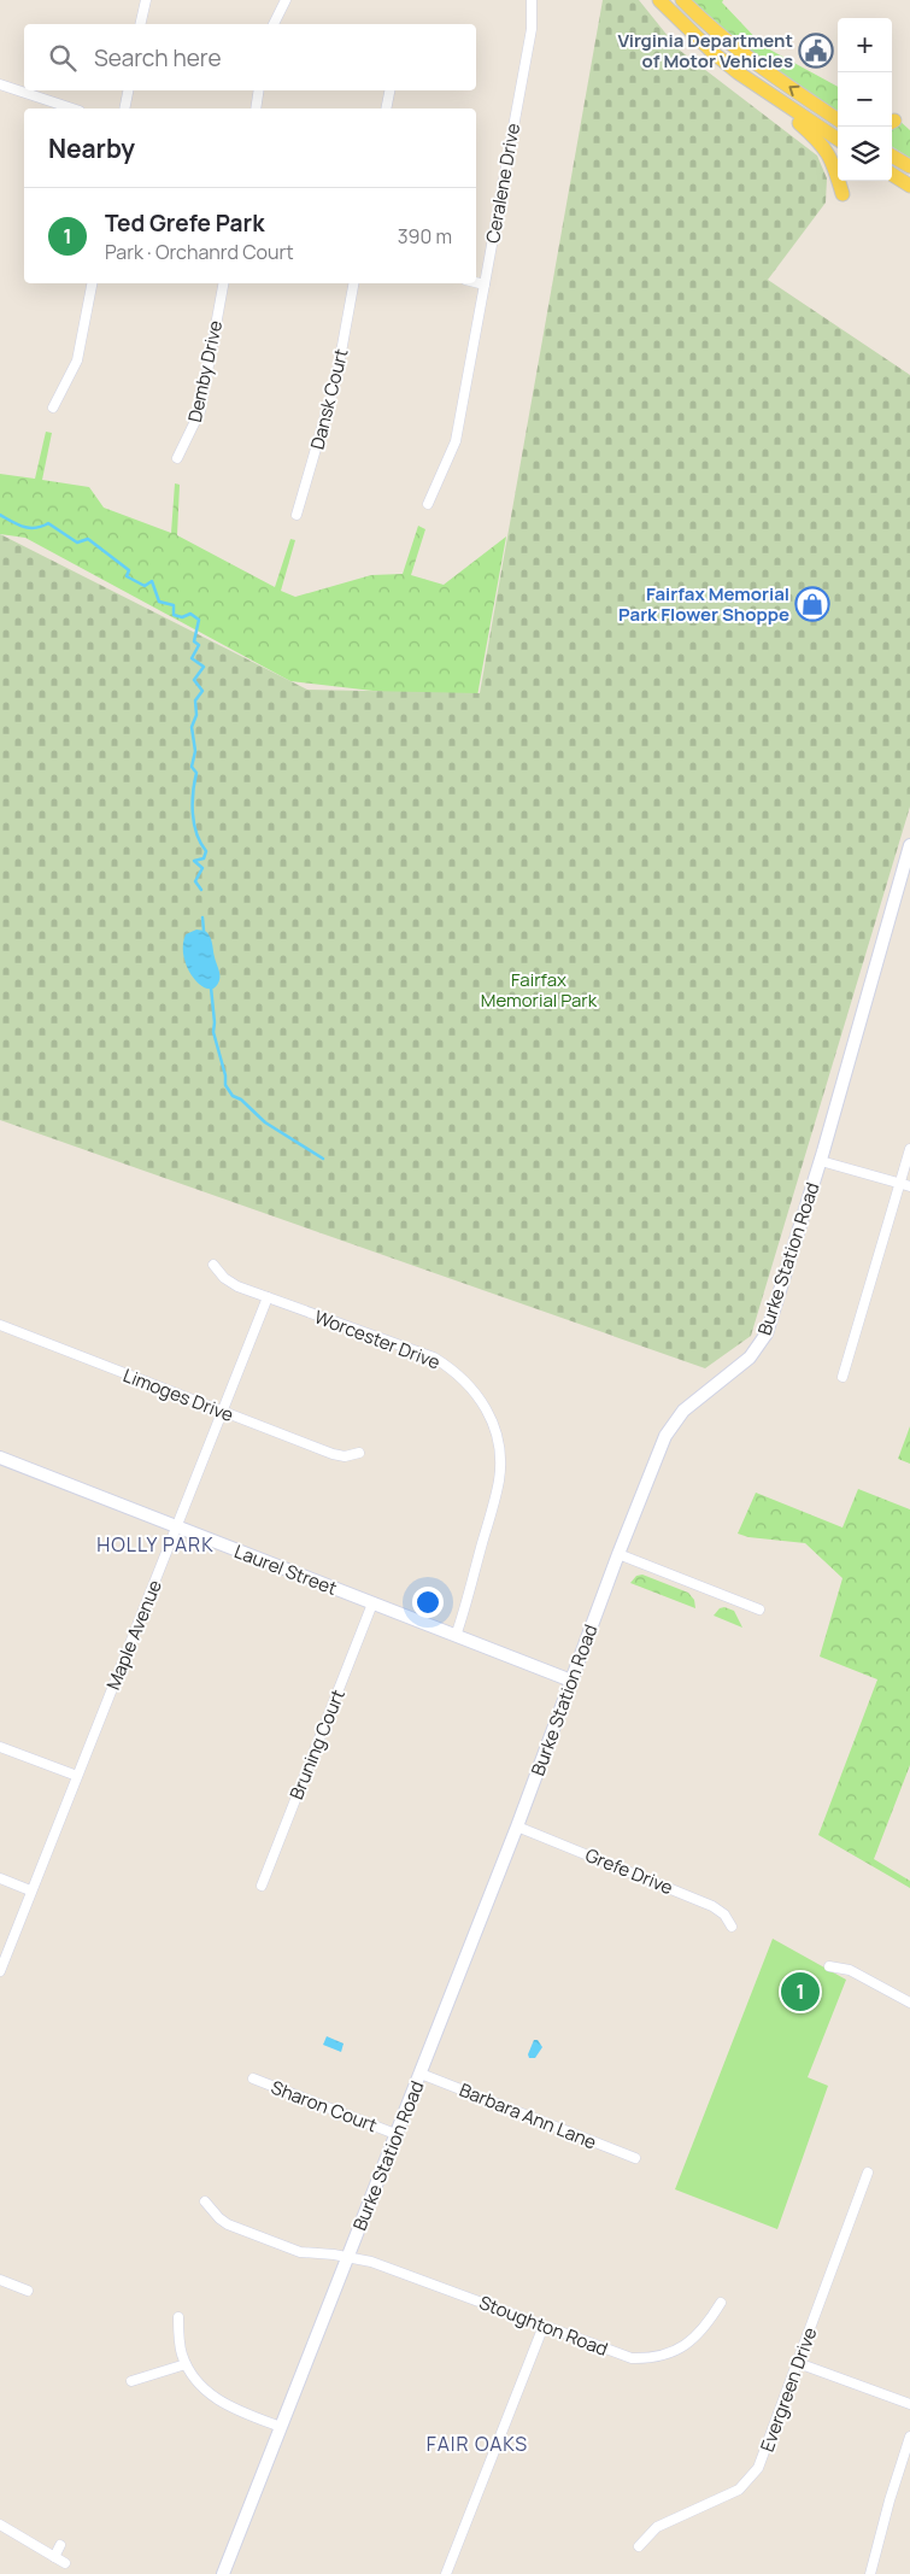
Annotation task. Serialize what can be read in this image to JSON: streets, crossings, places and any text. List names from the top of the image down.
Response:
{
  "streets": {
    "street": [
      "Ceralene Drive",
      "Demby Drive",
      "Dansk Court",
      "Burke Station Road",
      "Worcester Drive",
      "Limoges Drive",
      "Laurel Street",
      "Maple Avenue",
      "Bruning Court",
      "Grefe Drive",
      "Sharon Court",
      "Barbara Ann Lane",
      "Stoughton Road",
      "Evergreen Drive"
    ]
  },
  "crossings": [
    ["Burke Station Road", "Laurel Street"],
    ["Burke Station Road", "Grefe Drive"],
    ["Burke Station Road", "Sharon Court"],
    ["Burke Station Road", "Barbara Ann Lane"],
    ["Burke Station Road", "Stoughton Road"],
    ["Worcester Drive", "Laurel Street"],
    ["Worcester Drive", "Maple Avenue"],
    ["Limoges Drive", "Maple Avenue"],
    ["Laurel Street", "Maple Avenue"],
    ["Laurel Street", "Bruning Court"]
  ],
  "districts": ["HOLLY PARK", "FAIR OAKS"],
  "parks": ["Fairfax Memorial Park"],
  "places": {
    "public building": ["Virginia Department of Motor Vehicles"],
    "shop": ["Fairfax Memorial Park Flower Shoppe"]
  },
  "page": {
    "map_buttons": ["+", "−"],
    "search": "Search here",
    "heading": "Nearby",
    "list": [
      {
        "mark": "1",
        "name": "Ted Grefe Park",
        "note": "Park · Orchanrd Court",
        "value": "390 m"
      }
    ],
    "pins": "1"
  }
}
